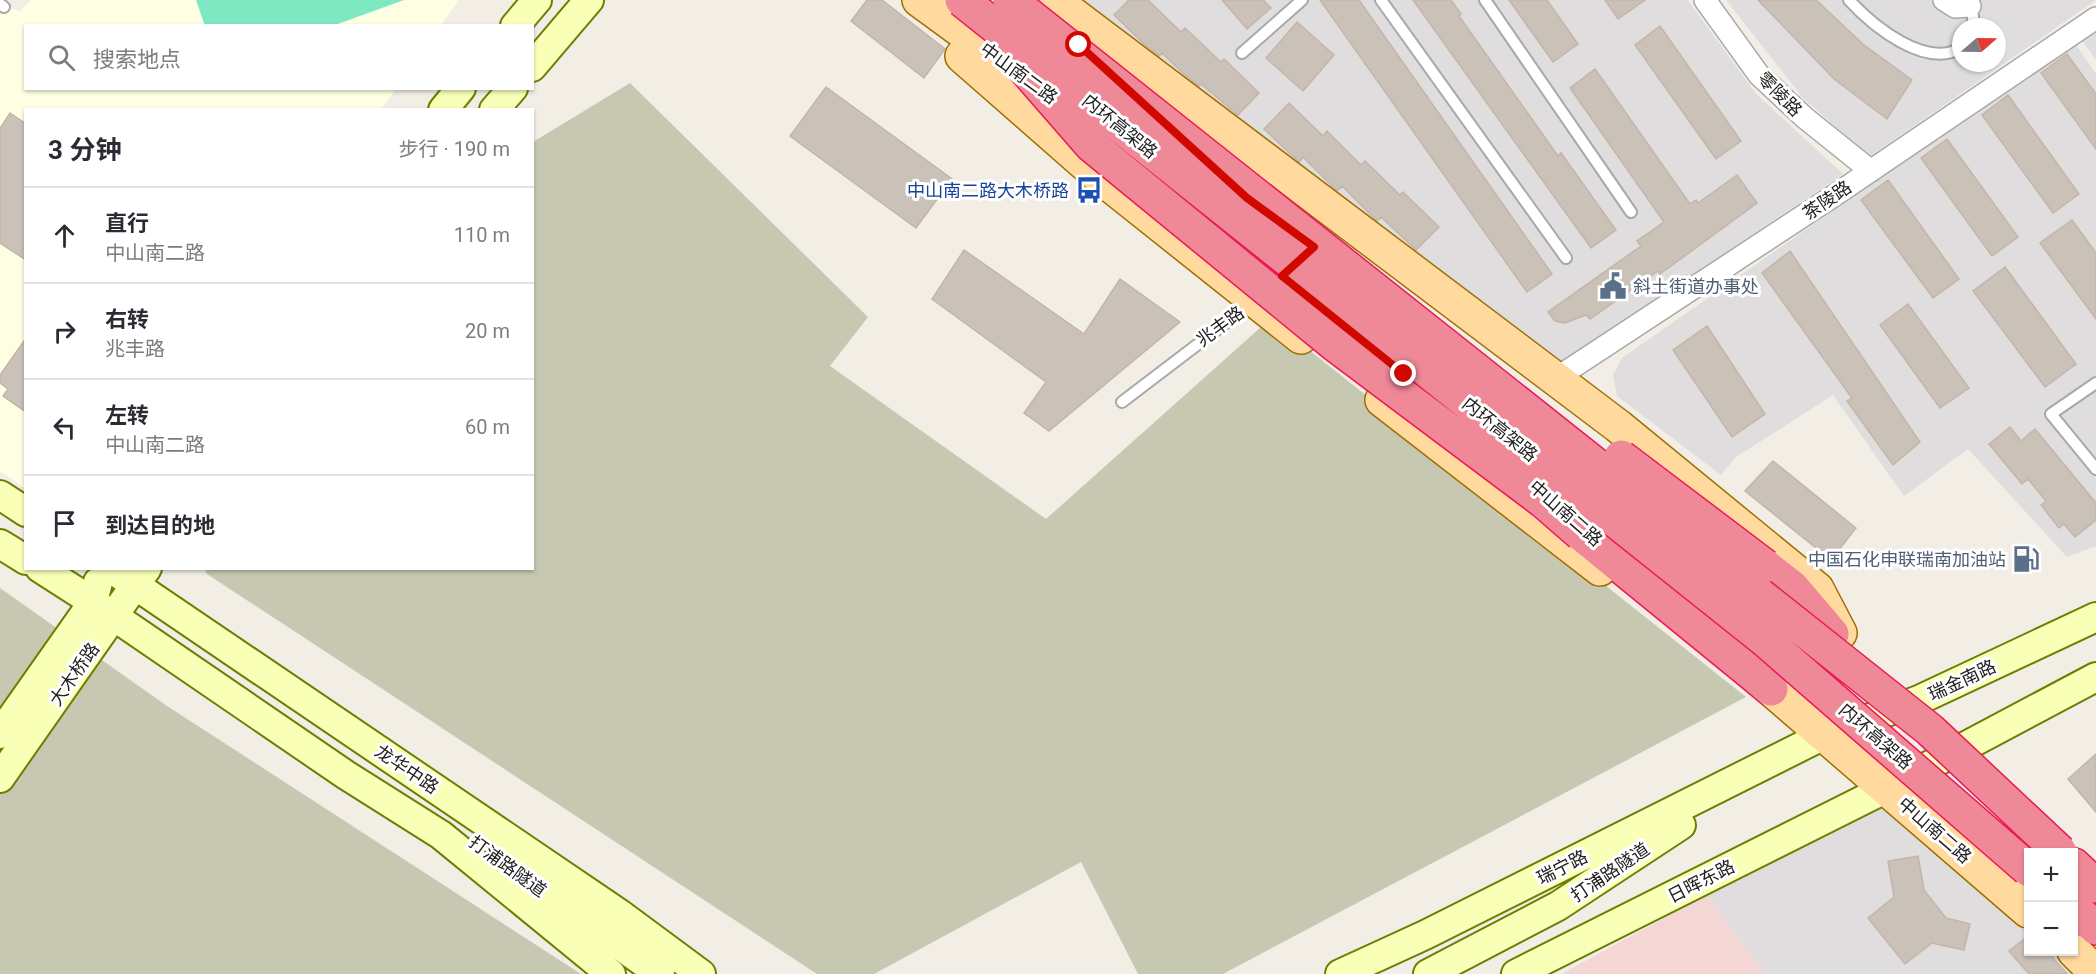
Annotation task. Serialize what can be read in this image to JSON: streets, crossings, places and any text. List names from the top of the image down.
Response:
{
  "streets": {
    "highway": ["内环高架路"],
    "main road": [
      "中山南二路",
      "大木桥路",
      "瑞金南路",
      "龙华中路",
      "打浦路隧道",
      "瑞宁路",
      "日晖东路"
    ],
    "street": ["零陵路", "茶陵路"],
    "lane": ["兆丰路"]
  },
  "crossings": [
    ["中山南二路", "兆丰路"],
    ["中山南二路", "瑞金南路"],
    ["中山南二路", "日晖东路"],
    ["零陵路", "茶陵路"],
    ["大木桥路", "龙华中路"],
    ["龙华中路", "打浦路隧道"],
    ["打浦路隧道", "瑞宁路"]
  ],
  "places": {
    "bus stop": ["中山南二路大木桥路"],
    "public building": ["斜土街道办事处"],
    "fuel station": ["中国石化申联瑞南加油站"]
  },
  "north": "right",
  "page": {
    "search": "搜索地点",
    "heading": ["3 分钟", "步行 · 190 m"],
    "list": [
      ["直行", "中山南二路", "110 m"],
      ["右转", "兆丰路", "20 m"],
      ["左转", "中山南二路", "60 m"],
      "到达目的地"
    ],
    "map_buttons": ["+", "−"]
  }
}
